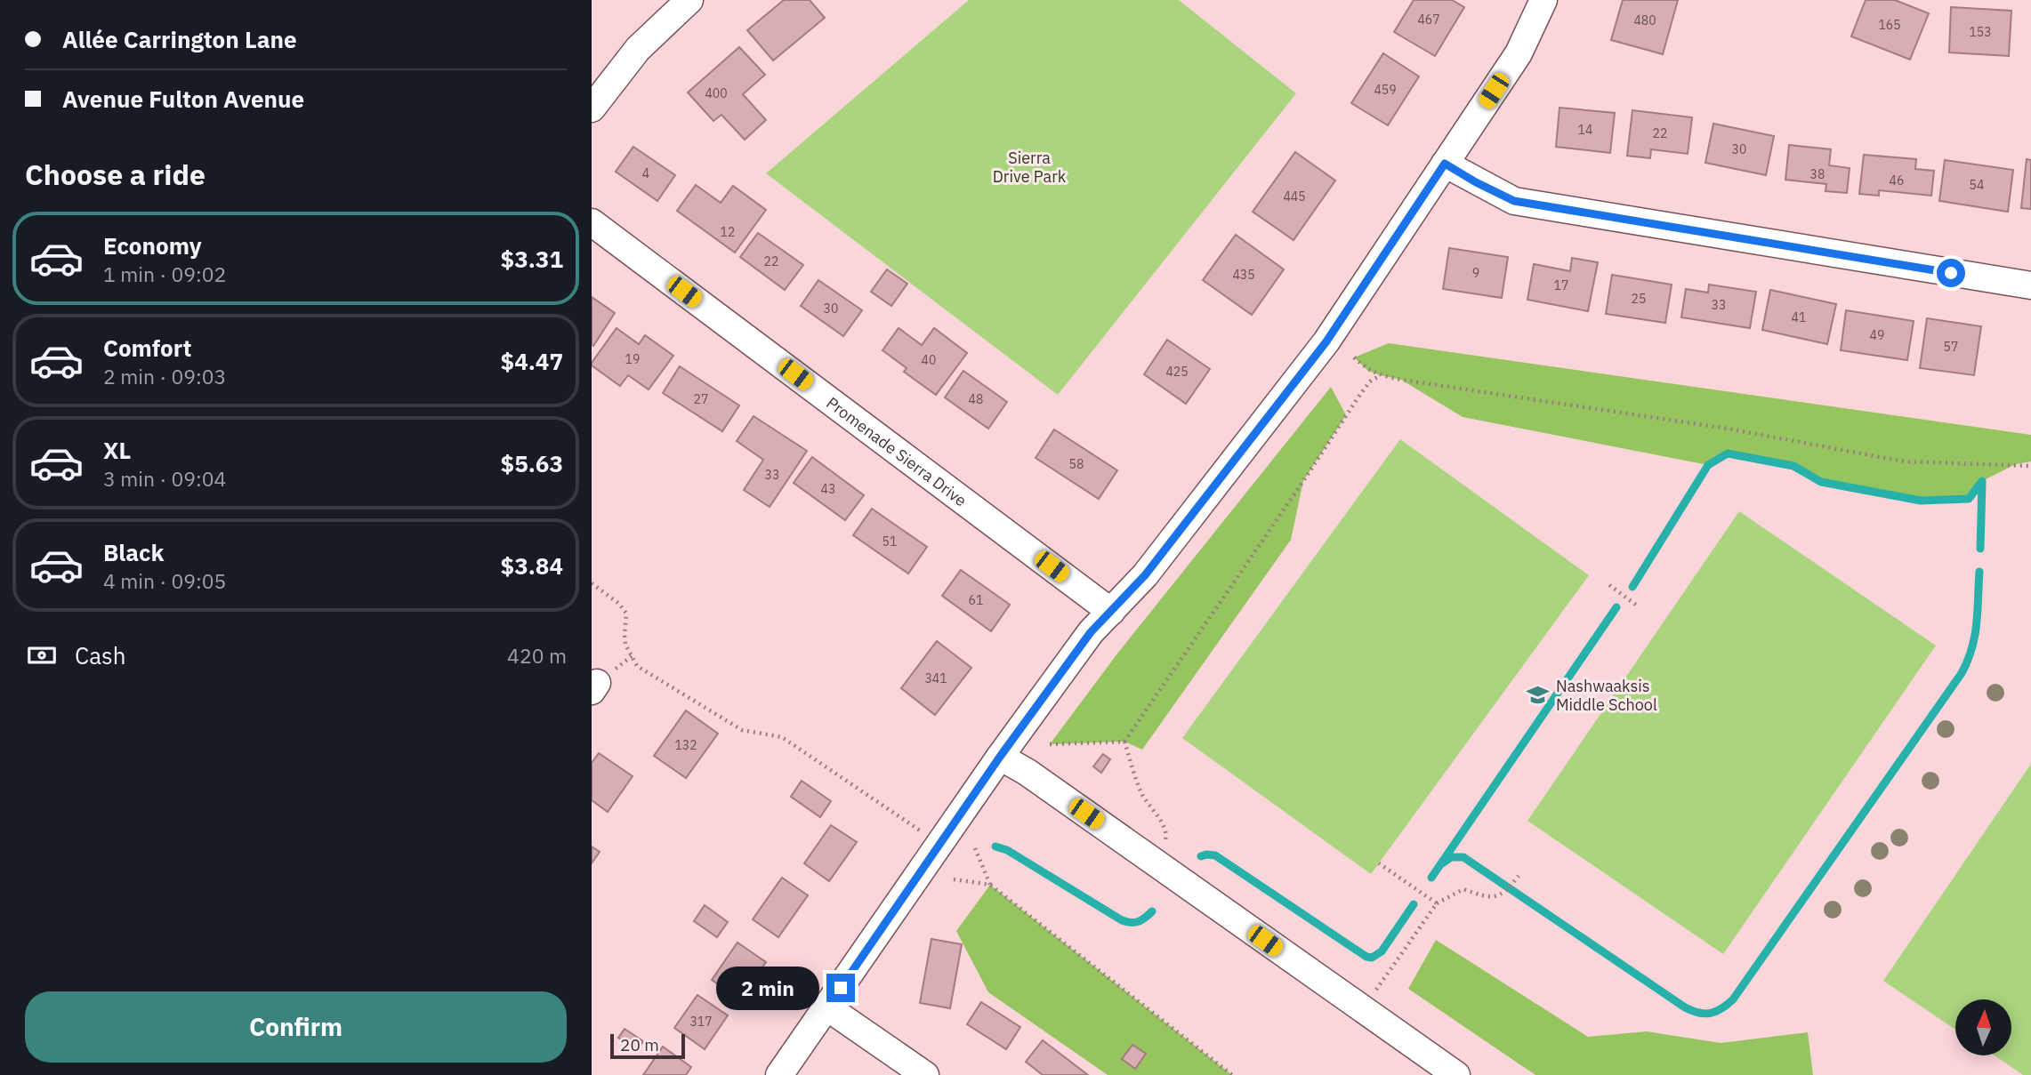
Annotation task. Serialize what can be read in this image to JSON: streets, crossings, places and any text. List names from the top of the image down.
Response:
{
  "streets": {
    "street": ["Promenade Sierra Drive"]
  },
  "parks": ["Sierra Drive Park"],
  "places": {
    "school or university": ["Nashwaaksis Middle School"]
  },
  "house_numbers": [
    "467",
    "480",
    "165",
    "153",
    "459",
    "400",
    "14",
    "22",
    "30",
    "4",
    "38",
    "46",
    "54",
    "445",
    "12",
    "22",
    "9",
    "435",
    "17",
    "25",
    "33",
    "30",
    "41",
    "49",
    "57",
    "19",
    "40",
    "425",
    "27",
    "48",
    "58",
    "33",
    "43",
    "51",
    "61",
    "341",
    "132",
    "317"
  ],
  "scale_bar": "20 m",
  "north": "top",
  "page": {
    "banner": ["Allée Carrington Lane", "Avenue Fulton Avenue"],
    "heading": "Choose a ride",
    "list": [
      {
        "name": "Economy",
        "note": "1 min · 09:02",
        "value": "$3.31"
      },
      {
        "name": "Comfort",
        "note": "2 min · 09:03",
        "value": "$4.47"
      },
      {
        "name": "XL",
        "note": "3 min · 09:04",
        "value": "$5.63"
      },
      {
        "name": "Black",
        "note": "4 min · 09:05",
        "value": "$3.84"
      }
    ],
    "pay": ["Cash", "420 m"],
    "bubble": "2 min",
    "buttons": "Confirm",
    "scale": "20 m"
  }
}
